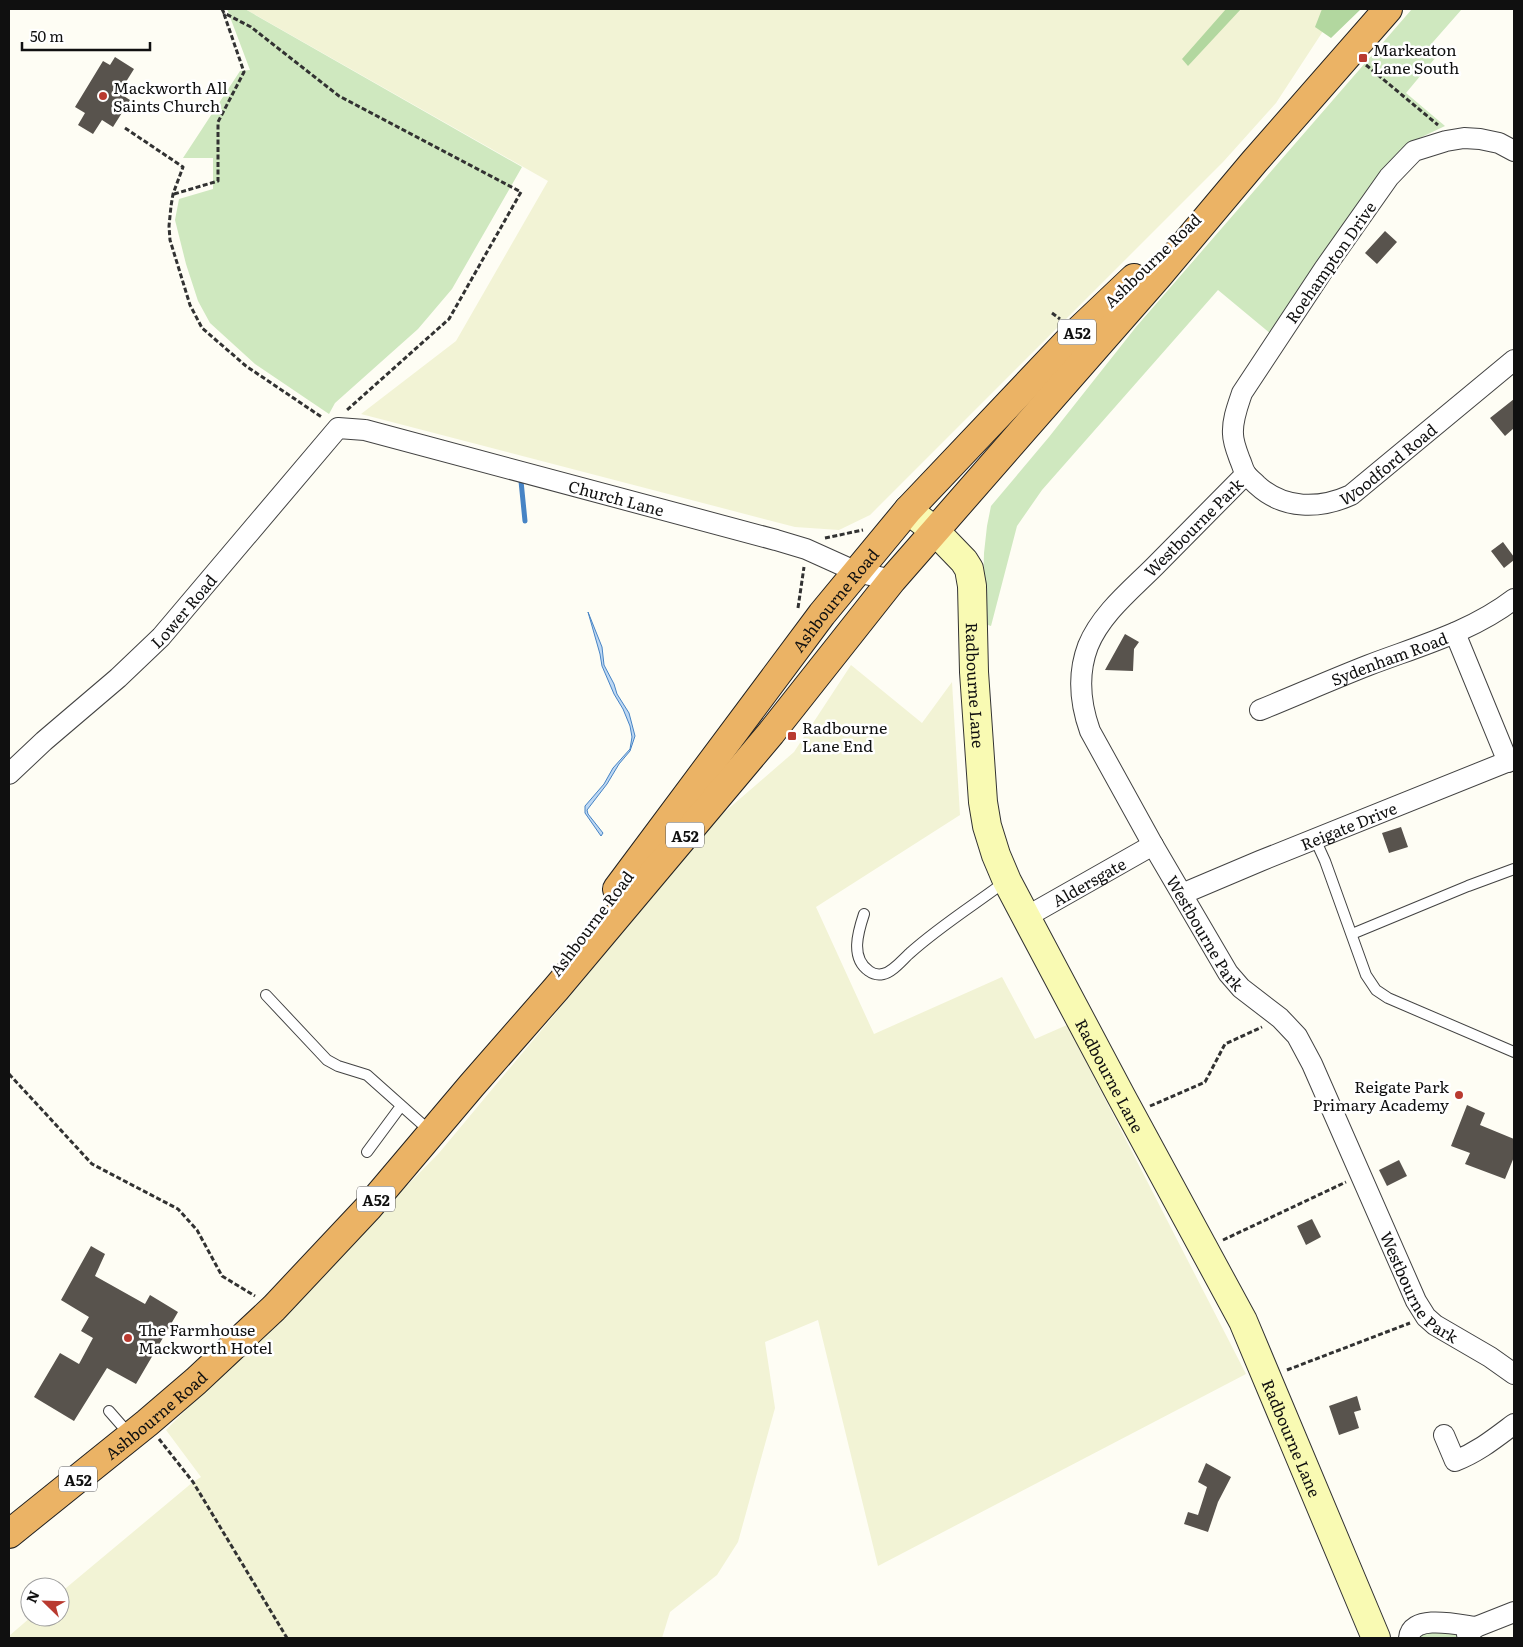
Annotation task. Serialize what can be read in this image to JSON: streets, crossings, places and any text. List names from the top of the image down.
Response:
{
  "streets": {
    "highway": ["Ashbourne Road", "A52"],
    "street": [
      "Roehampton Drive",
      "Woodford Road",
      "Church Lane",
      "Westbourne Park",
      "Lower Road",
      "Sydenham Road",
      "Radbourne Lane",
      "Reigate Drive",
      "Aldersgate"
    ]
  },
  "crossings": [
    ["Ashbourne Road", "Church Lane"],
    ["Ashbourne Road", "Radbourne Lane"],
    ["Roehampton Drive", "Woodford Road"],
    ["Roehampton Drive", "Westbourne Park"],
    ["Woodford Road", "Westbourne Park"],
    ["Church Lane", "Lower Road"],
    ["Westbourne Park", "Reigate Drive"],
    ["Westbourne Park", "Aldersgate"],
    ["Radbourne Lane", "Aldersgate"]
  ],
  "places": {
    "transit": ["Markeaton Lane South", "Radbourne Lane End"],
    "other": ["Mackworth All Saints Church", "Reigate Park Primary Academy", "The Farmhouse Mackworth Hotel"]
  },
  "scale_bar": "50 m",
  "north": "top left"
}
